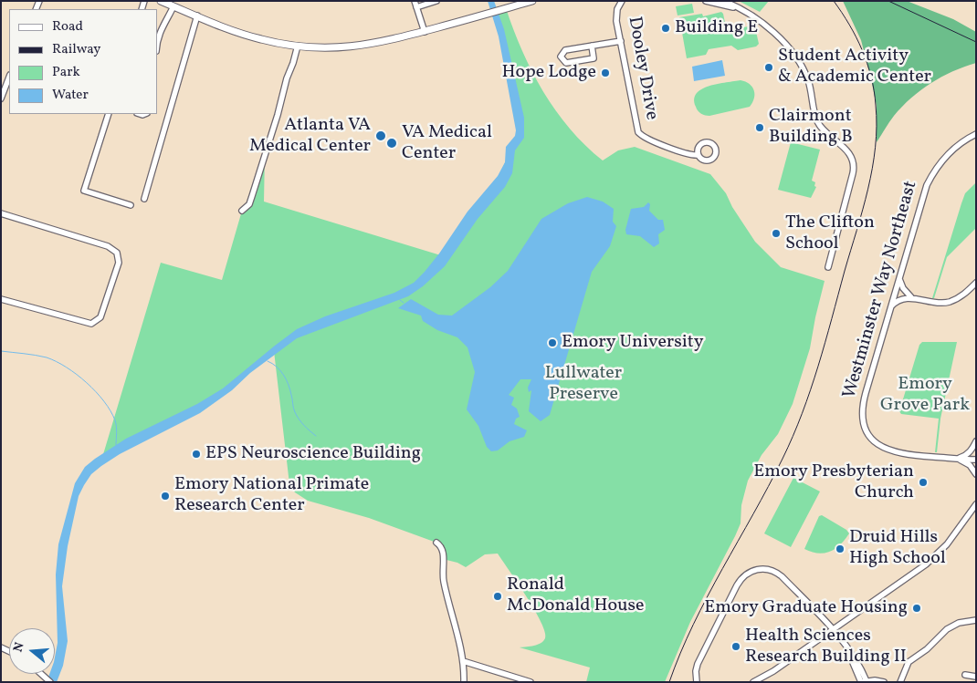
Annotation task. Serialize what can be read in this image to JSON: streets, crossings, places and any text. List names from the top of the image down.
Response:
{
  "streets": {
    "street": ["Dooley Drive", "Westminster Way Northeast"]
  },
  "parks": ["Lullwater Preserve", "Emory Grove Park"],
  "places": [
    "Building E",
    "Student Activity & Academic Center",
    "Hope Lodge",
    "Clairmont Building B",
    "Atlanta VA Medical Center",
    "VA Medical Center",
    "The Clifton School",
    "Emory University",
    "EPS Neuroscience Building",
    "Emory Presbyterian Church",
    "Emory National Primate Research Center",
    "Druid Hills High School",
    "Ronald McDonald House",
    "Emory Graduate Housing",
    "Health Sciences Research Building II"
  ],
  "legend": [
    "Road",
    "Railway",
    "Park",
    "Water"
  ],
  "north": "left"
}
